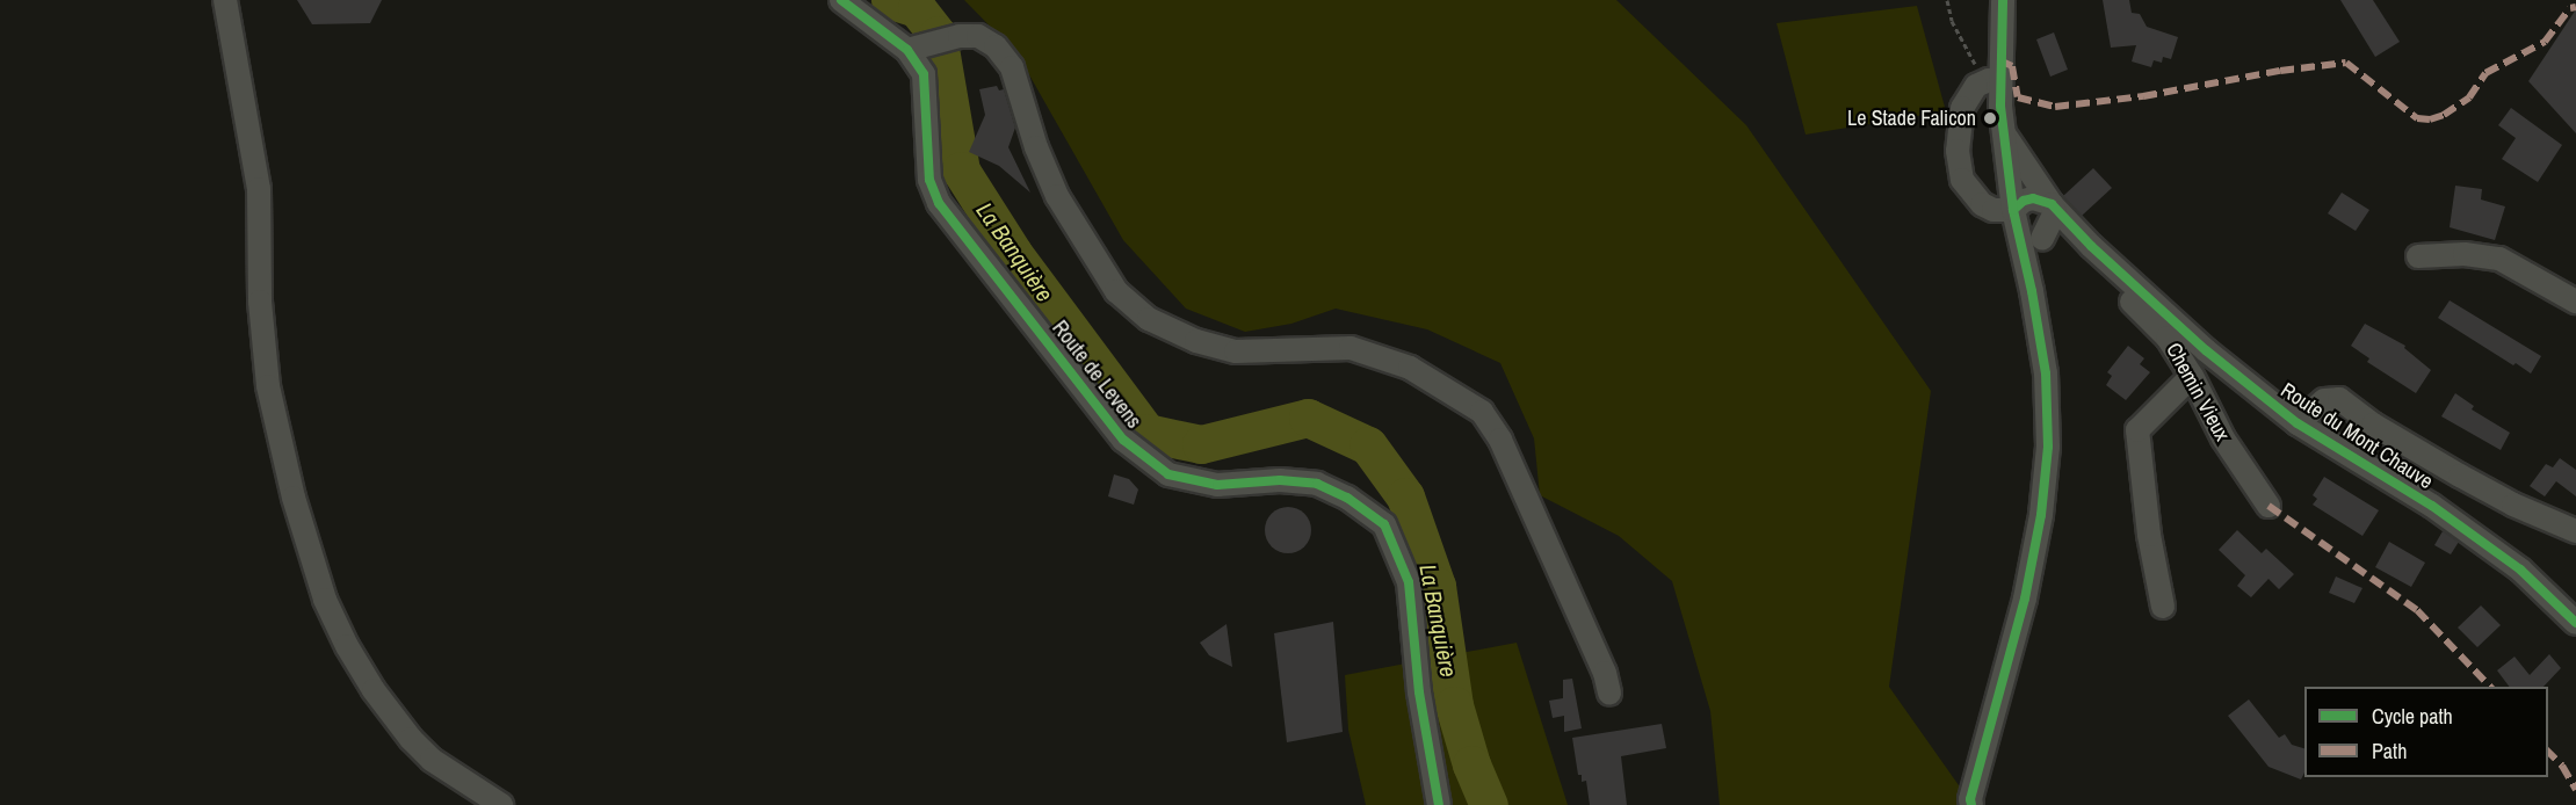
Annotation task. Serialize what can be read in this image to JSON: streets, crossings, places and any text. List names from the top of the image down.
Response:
{
  "streets": {
    "street": ["Route de Levens", "Chemin Vieux", "Route du Mont Chauve"]
  },
  "crossings": [
    ["Chemin Vieux", "Route du Mont Chauve"]
  ],
  "water": ["La Banquière"],
  "places": ["Le Stade Falicon"],
  "legend": ["Cycle path", "Path"]
}
